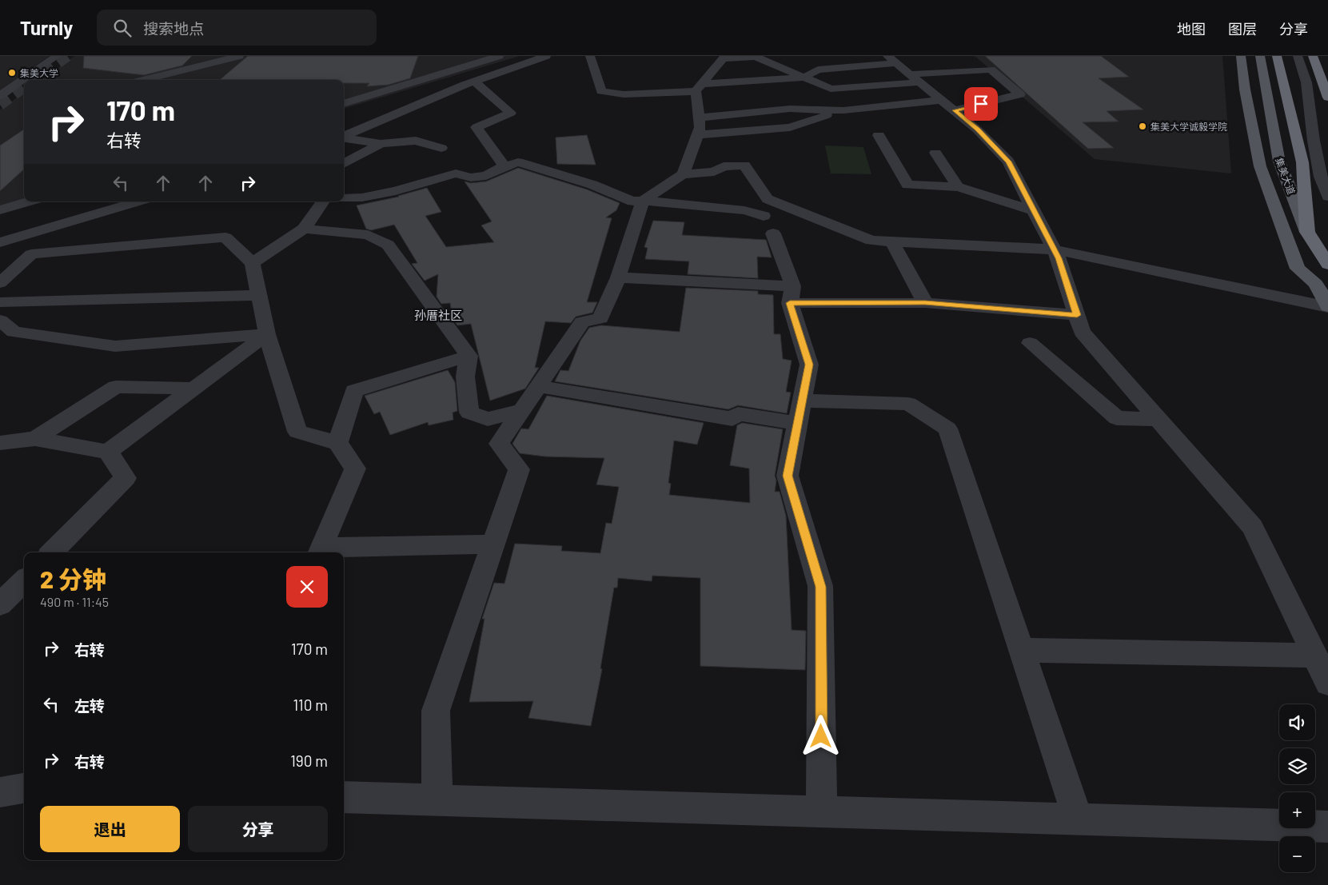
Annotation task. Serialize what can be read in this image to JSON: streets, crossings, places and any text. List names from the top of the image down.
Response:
{
  "streets": {
    "highway": ["集美大道"]
  },
  "districts": ["孙厝社区"],
  "places": ["集美大学", "集美大学诚毅学院"],
  "page": {
    "header": "Turnly",
    "search": "搜索地点",
    "nav": ["地图", "图层", "分享"],
    "turn": ["170 m", "右转"],
    "heading": ["2 分钟", "490 m · 11:45"],
    "list": [
      {
        "name": "右转",
        "value": "170 m"
      },
      {
        "name": "左转",
        "value": "110 m"
      },
      {
        "name": "右转",
        "value": "190 m"
      }
    ],
    "map_buttons": ["+", "−"],
    "buttons": ["退出", "分享"]
  }
}
